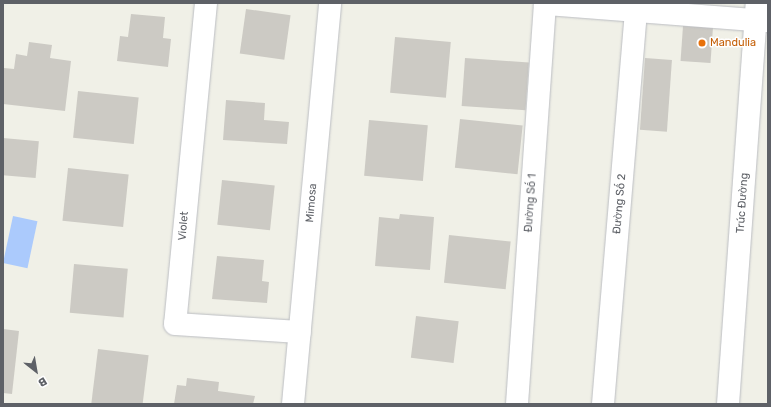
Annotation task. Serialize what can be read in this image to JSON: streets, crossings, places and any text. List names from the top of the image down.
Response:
{
  "streets": {
    "street": [
      "Mimosa",
      "Đường Số 1",
      "Trúc Đường",
      "Đường Số 2",
      "Violet"
    ]
  },
  "crossings": [
    ["Mimosa", "Violet"]
  ],
  "places": ["Mandulia"],
  "north": "bottom right"
}
